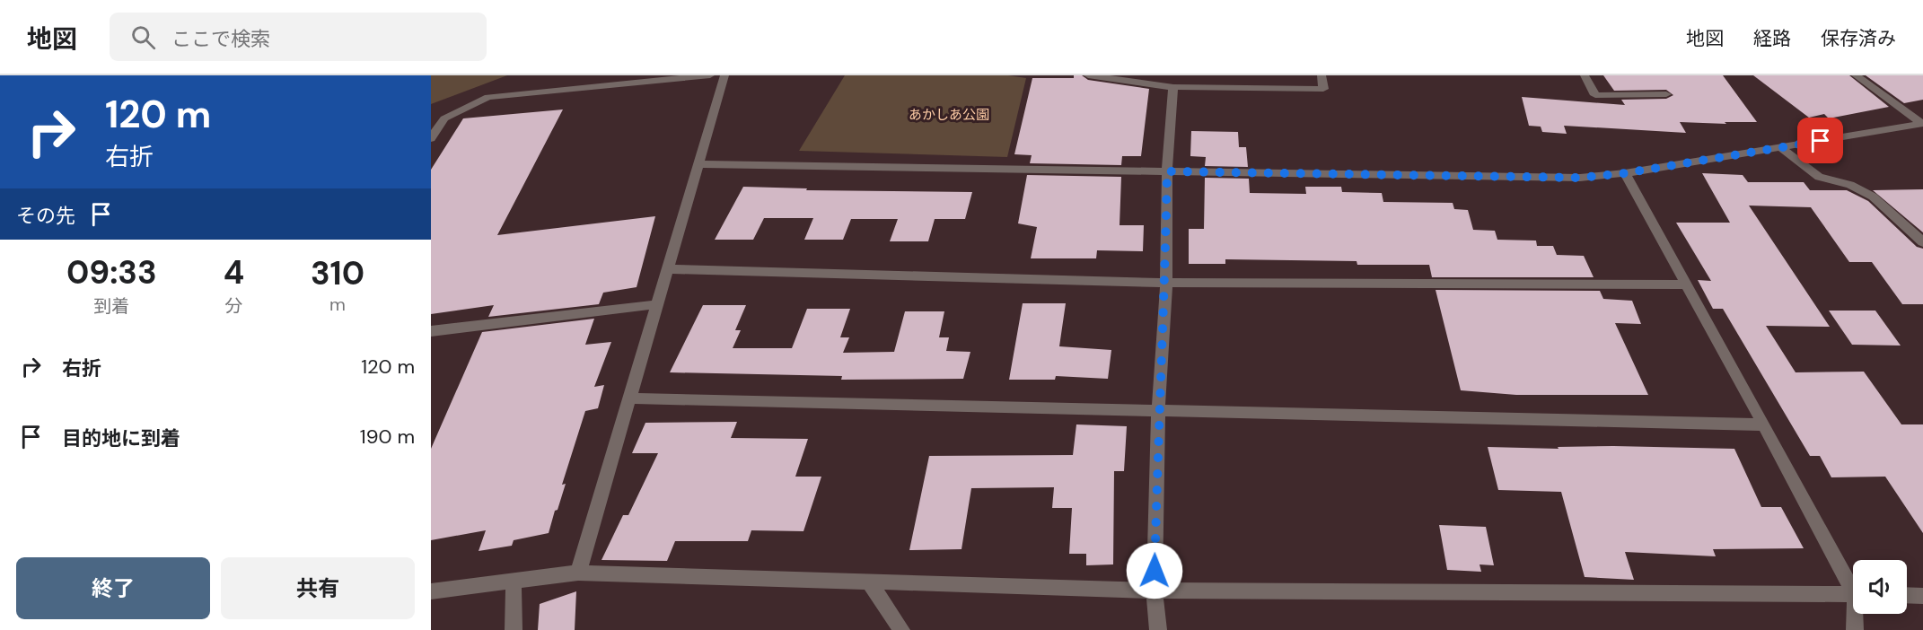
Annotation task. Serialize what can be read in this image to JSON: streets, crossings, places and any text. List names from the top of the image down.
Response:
{
  "parks": ["あかしあ公園"],
  "page": {
    "header": "地図",
    "search": "ここで検索",
    "nav": ["地図", "経路", "保存済み"],
    "turn": ["120 m", "右折"],
    "then": "その先",
    "eta": [
      "09:33",
      "到着",
      "4",
      "分",
      "310",
      "m"
    ],
    "list": [
      {
        "name": "右折",
        "value": "120 m"
      },
      {
        "name": "目的地に到着",
        "value": "190 m"
      }
    ],
    "buttons": ["終了", "共有"]
  }
}
